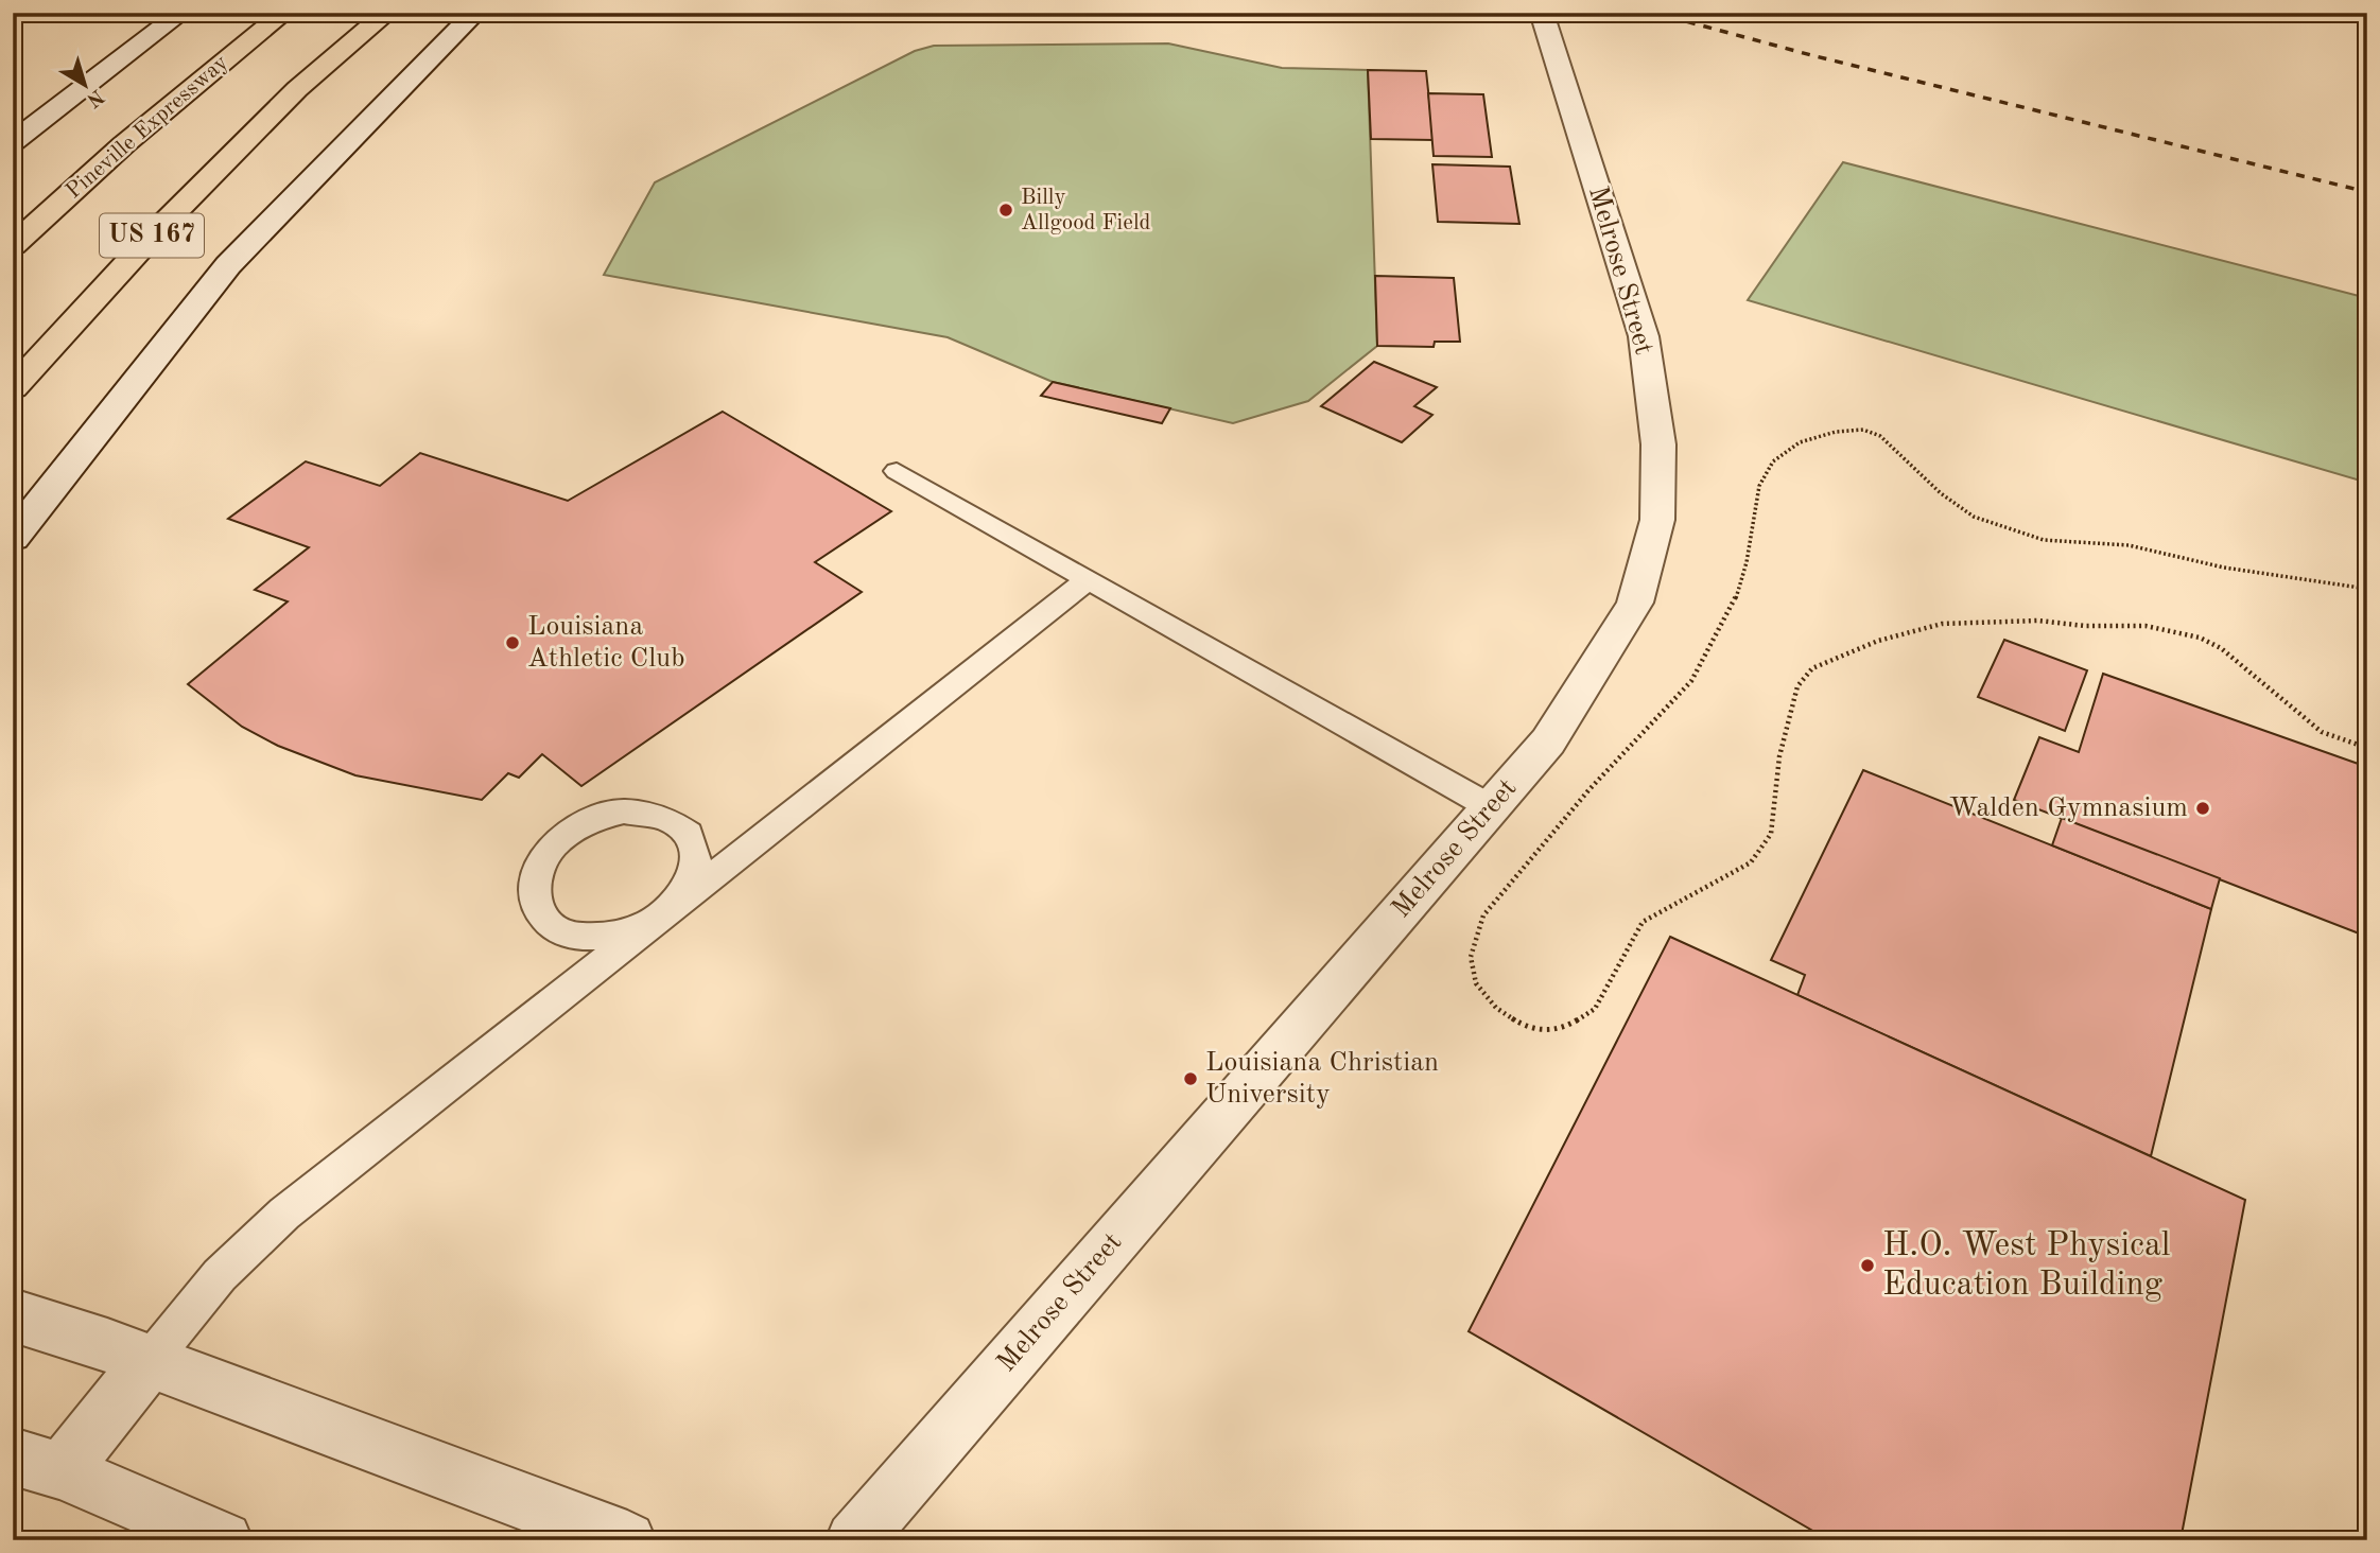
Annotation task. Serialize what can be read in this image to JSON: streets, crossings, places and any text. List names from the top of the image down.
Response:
{
  "streets": {
    "highway": ["Pineville Expressway", "US 167"],
    "street": ["Melrose Street"]
  },
  "places": [
    "Billy Allgood Field",
    "Louisiana Athletic Club",
    "Walden Gymnasium",
    "Louisiana Christian University",
    "H.O. West Physical Education Building"
  ],
  "north": "bottom right"
}
